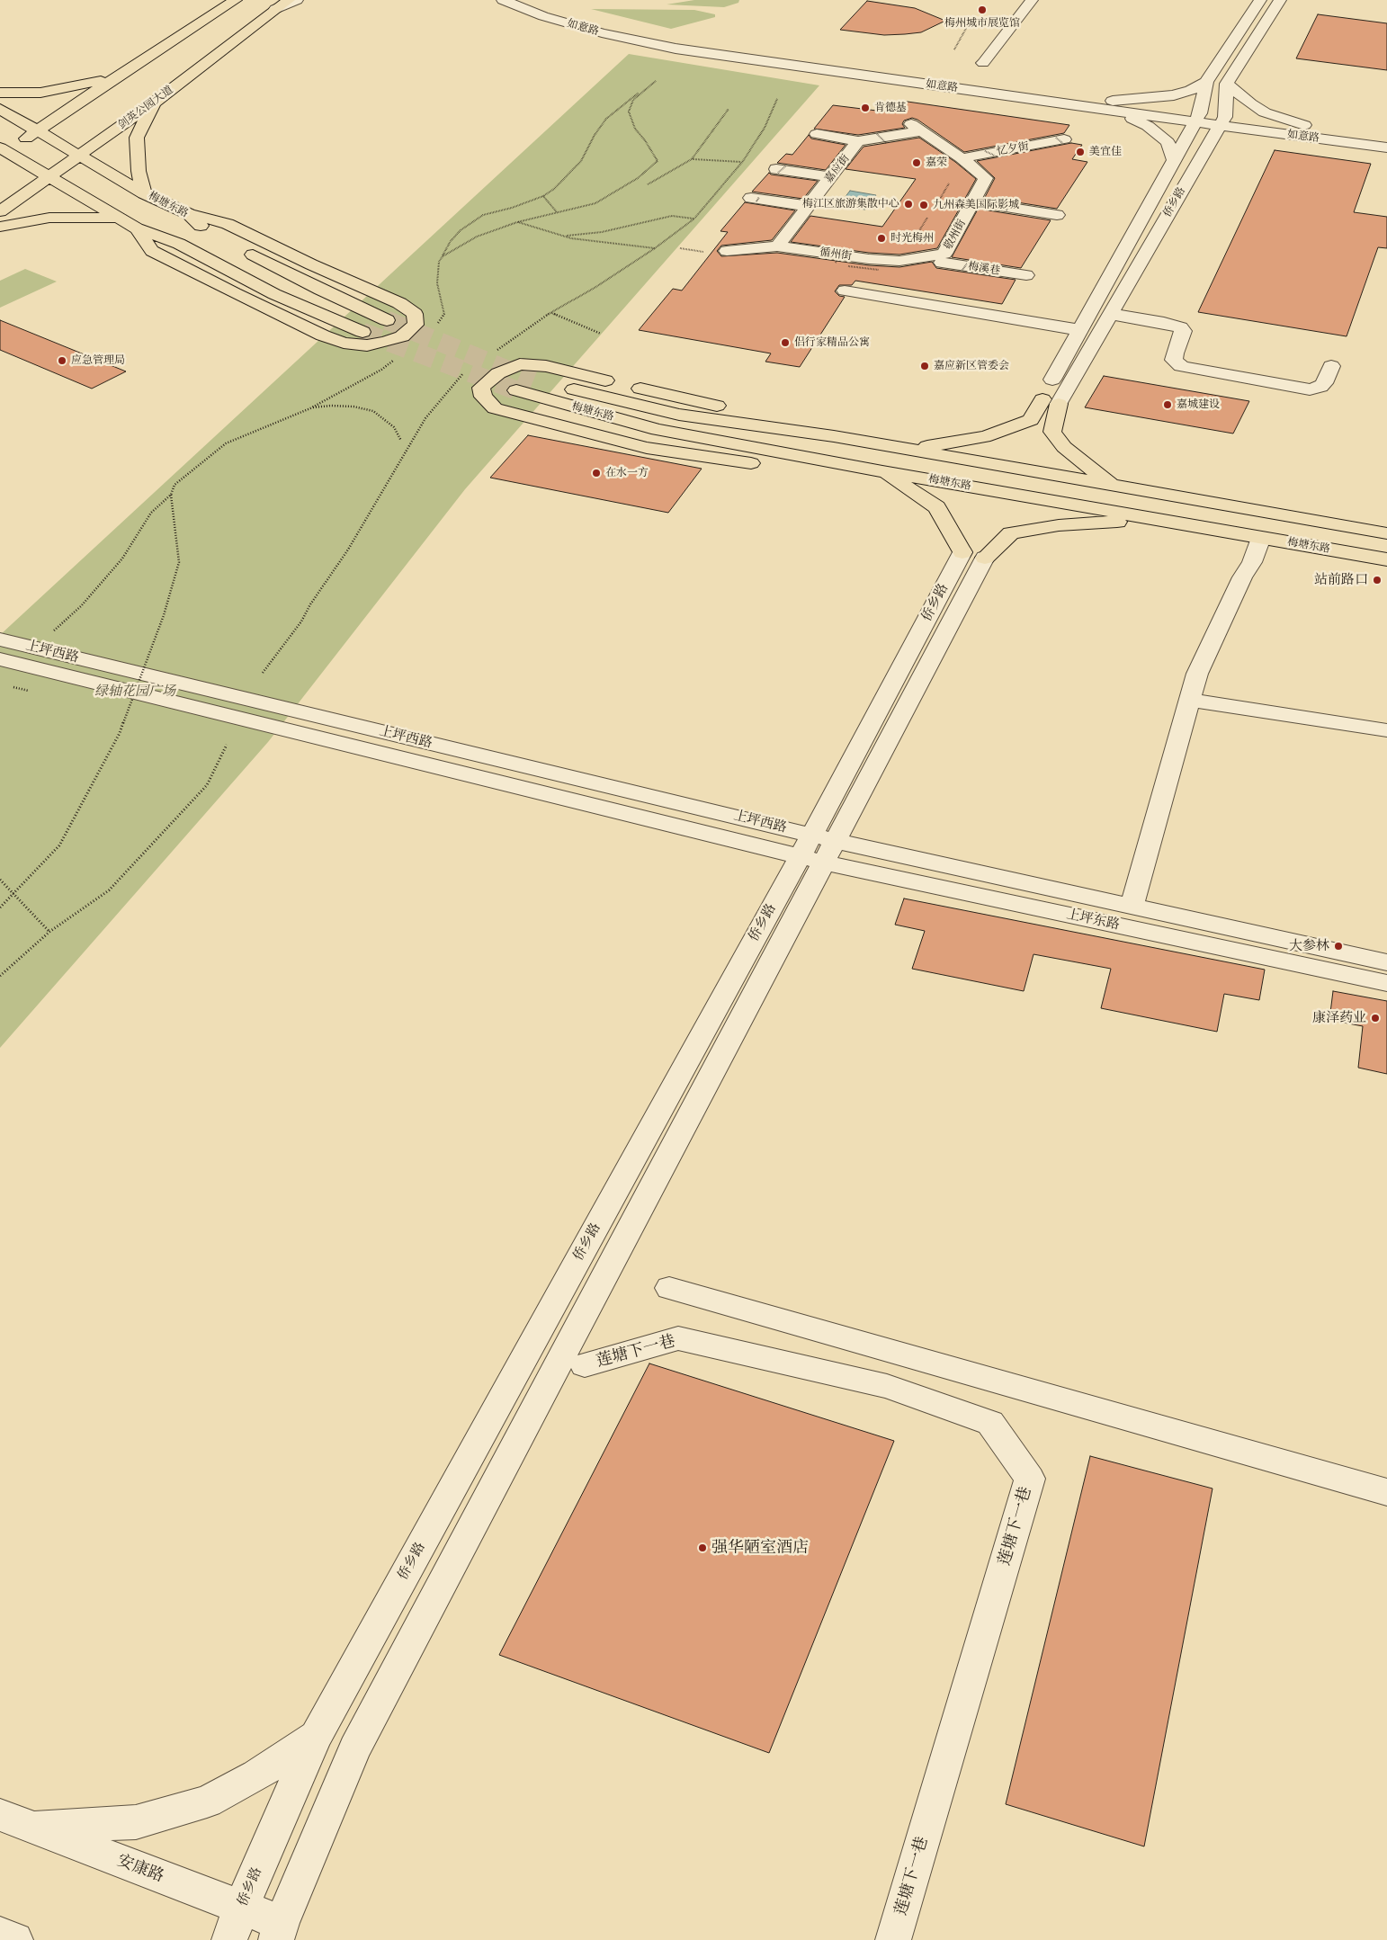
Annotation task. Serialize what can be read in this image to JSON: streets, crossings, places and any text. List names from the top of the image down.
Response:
{
  "streets": {
    "main road": ["剑英公园大道", "梅塘东路"],
    "street": [
      "如意路",
      "忆夕街",
      "嘉应街",
      "侨乡路",
      "敬州街",
      "循州街",
      "梅溪巷",
      "上坪西路",
      "上坪东路",
      "莲塘下一巷",
      "安康路"
    ]
  },
  "crossings": [
    ["如意路", "侨乡路"],
    ["剑英公园大道", "梅塘东路"],
    ["忆夕街", "敬州街"],
    ["嘉应街", "敬州街"],
    ["嘉应街", "循州街"],
    ["侨乡路", "上坪西路"],
    ["侨乡路", "上坪东路"],
    ["侨乡路", "安康路"],
    ["敬州街", "循州街"],
    ["敬州街", "梅溪巷"],
    ["循州街", "梅溪巷"],
    ["上坪西路", "上坪东路"]
  ],
  "parks": ["绿轴花园广场"],
  "places": [
    "梅州城市展览馆",
    "肯德基",
    "美宜佳",
    "嘉荣",
    "梅江区旅游集散中心",
    "九州森美国际影城",
    "时光梅州",
    "侣行家精品公寓",
    "应急管理局",
    "嘉应新区管委会",
    "嘉城建设",
    "在水一方",
    "站前路口",
    "大参林",
    "康泽药业",
    "强华陋室酒店"
  ]
}
